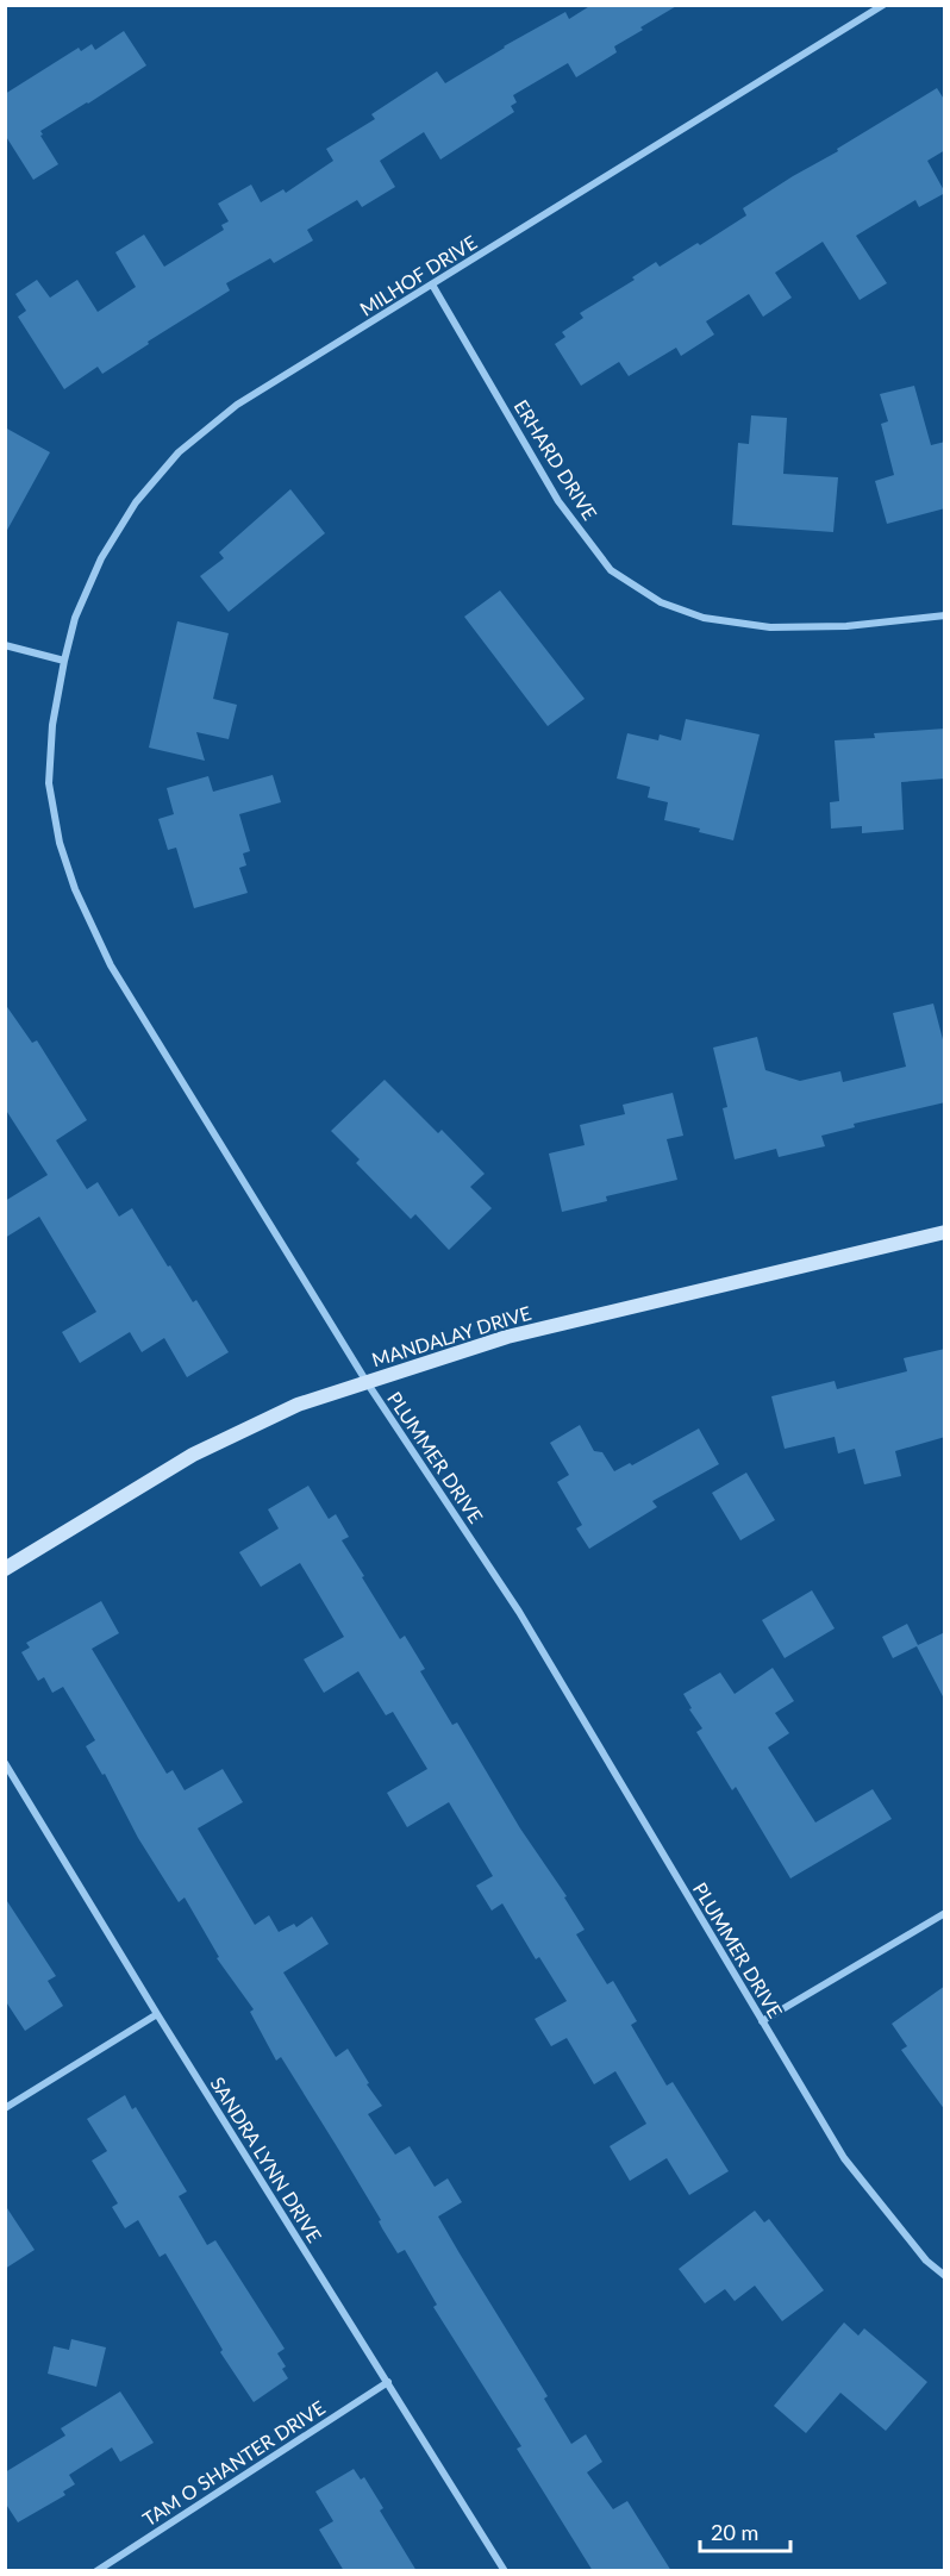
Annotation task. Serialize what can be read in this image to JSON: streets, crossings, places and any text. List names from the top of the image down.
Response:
{
  "streets": {
    "street": [
      "MILHOF DRIVE",
      "ERHARD DRIVE",
      "MANDALAY DRIVE",
      "PLUMMER DRIVE",
      "SANDRA LYNN DRIVE",
      "TAM O SHANTER DRIVE"
    ]
  },
  "crossings": [
    ["MILHOF DRIVE", "ERHARD DRIVE"],
    ["MILHOF DRIVE", "PLUMMER DRIVE"],
    ["MANDALAY DRIVE", "PLUMMER DRIVE"],
    ["SANDRA LYNN DRIVE", "TAM O SHANTER DRIVE"]
  ],
  "scale_bar": "20 m"
}
